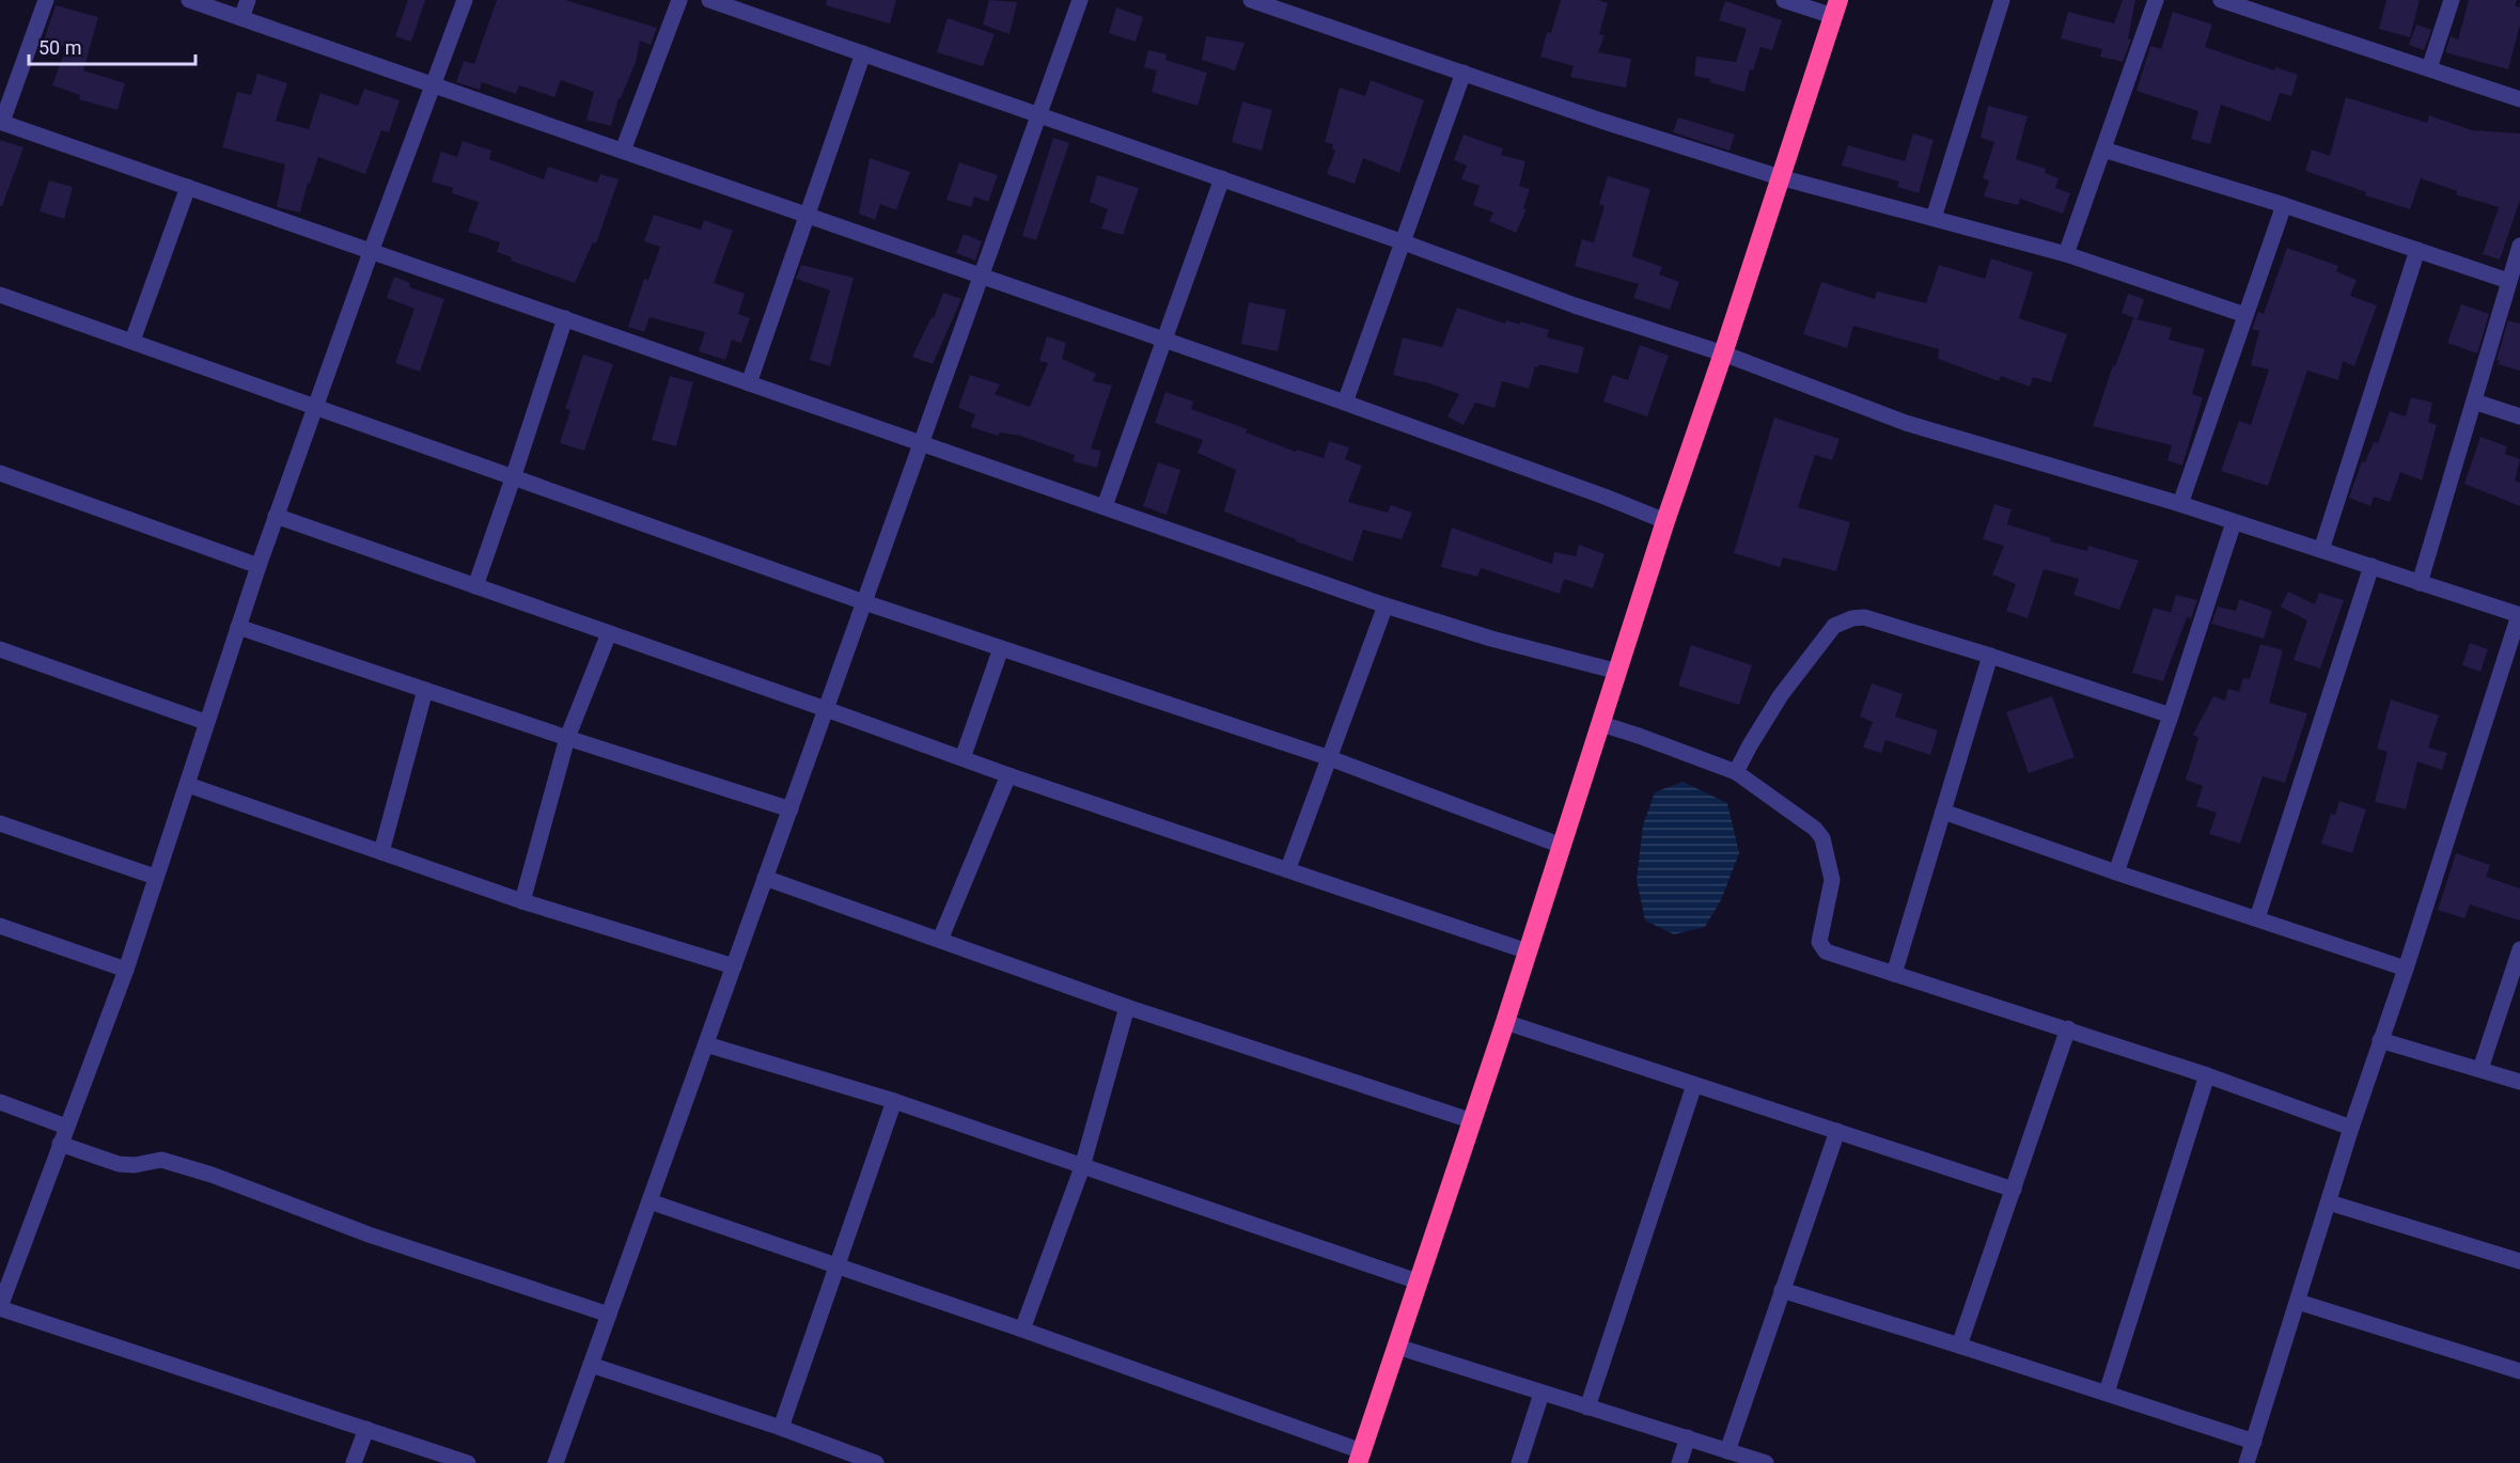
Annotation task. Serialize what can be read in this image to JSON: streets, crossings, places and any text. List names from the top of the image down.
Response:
{
  "scale_bar": "50 m"
}
